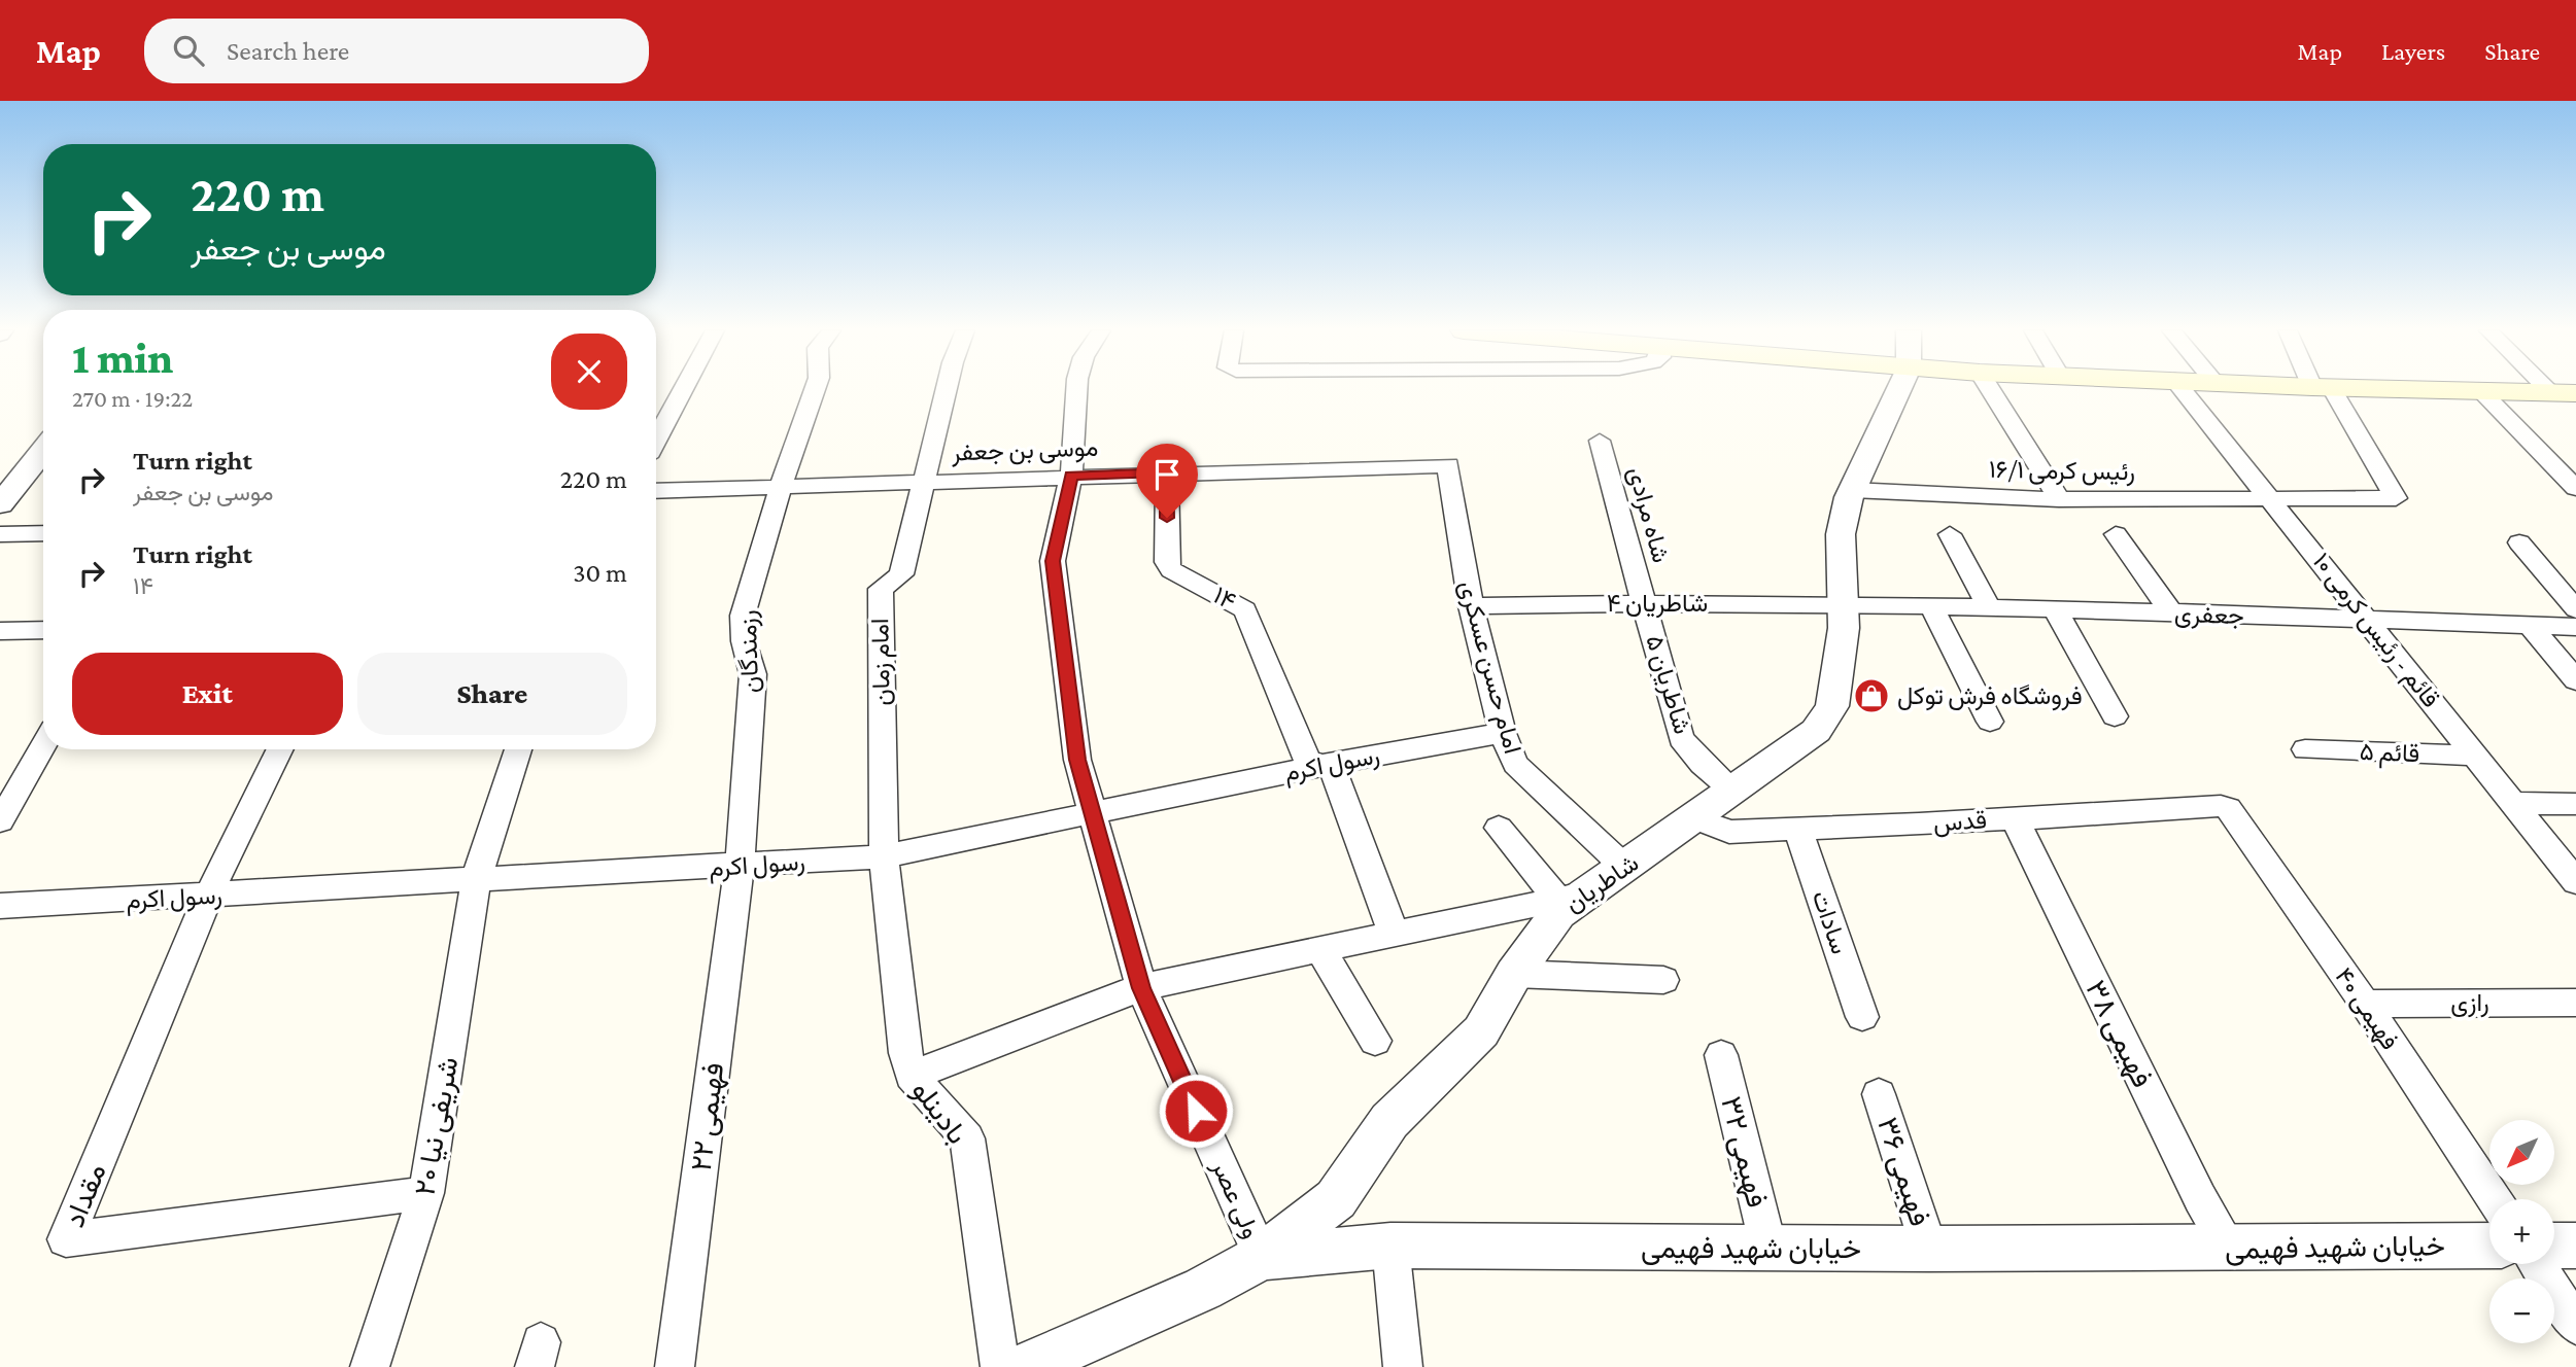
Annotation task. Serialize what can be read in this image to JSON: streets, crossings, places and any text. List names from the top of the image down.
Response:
{
  "streets": {
    "street": [
      "موسی بن جعفر",
      "رئیس کرمی ۱۶/۱",
      "شاه مرادی",
      "۱۴",
      "شاطریان ۴",
      "جعفری",
      "قائم - رئیس کرمی ۱۰",
      "رزمندگان",
      "امام زمان",
      "امام حسن عسکری",
      "شاطریان ۵",
      "قائم ۵",
      "رسول اکرم",
      "قدس",
      "شاطریان",
      "سادات",
      "رازی",
      "فهیمی ۴۰",
      "فهیمی ۳۸",
      "بادینلو",
      "فهیمی ۲۲",
      "۲۰ شریفی نیا",
      "فهیمی ۳۲",
      "فهیمی ۳۶",
      "مقداد",
      "ولی عصر",
      "خیابان شهید فهیمی"
    ]
  },
  "crossings": [
    ["موسی بن جعفر", "۱۴"],
    ["موسی بن جعفر", "رزمندگان"],
    ["موسی بن جعفر", "امام زمان"],
    ["موسی بن جعفر", "امام حسن عسکری"],
    ["موسی بن جعفر", "ولی عصر"],
    ["رئیس کرمی ۱۶/۱", "قائم - رئیس کرمی ۱۰"],
    ["رئیس کرمی ۱۶/۱", "شاطریان"],
    ["شاه مرادی", "شاطریان ۴"],
    ["شاه مرادی", "شاطریان ۵"],
    ["۱۴", "رسول اکرم"],
    ["شاطریان ۴", "جعفری"],
    ["شاطریان ۴", "امام حسن عسکری"],
    ["شاطریان ۴", "شاطریان ۵"],
    ["شاطریان ۴", "شاطریان"],
    ["جعفری", "قائم - رئیس کرمی ۱۰"],
    ["جعفری", "شاطریان"],
    ["قائم - رئیس کرمی ۱۰", "قائم ۵"],
    ["رزمندگان", "رسول اکرم"],
    ["رزمندگان", "فهیمی ۲۲"],
    ["امام زمان", "رسول اکرم"],
    ["امام زمان", "بادینلو"],
    ["امام حسن عسکری", "رسول اکرم"],
    ["امام حسن عسکری", "شاطریان"],
    ["شاطریان ۵", "شاطریان"],
    ["رسول اکرم", "بادینلو"],
    ["رسول اکرم", "فهیمی ۲۲"],
    ["رسول اکرم", "۲۰ شریفی نیا"],
    ["رسول اکرم", "مقداد"],
    ["رسول اکرم", "ولی عصر"],
    ["قدس", "شاطریان"],
    ["قدس", "سادات"],
    ["قدس", "فهیمی ۴۰"],
    ["قدس", "فهیمی ۳۸"],
    ["شاطریان", "ولی عصر"],
    ["شاطریان", "خیابان شهید فهیمی"],
    ["رازی", "فهیمی ۴۰"],
    ["فهیمی ۳۸", "خیابان شهید فهیمی"],
    ["۲۰ شریفی نیا", "مقداد"],
    ["فهیمی ۳۲", "خیابان شهید فهیمی"],
    ["فهیمی ۳۶", "خیابان شهید فهیمی"],
    ["ولی عصر", "خیابان شهید فهیمی"]
  ],
  "places": {
    "shop": ["فروشگاه فرش توکل"]
  },
  "north": "bottom left",
  "page": {
    "header": "Map",
    "search": "Search here",
    "nav": ["Map", "Layers", "Share"],
    "turn": ["220 m", "موسی بن جعفر"],
    "heading": ["1 min", "270 m · 19:22"],
    "list": [
      {
        "name": "Turn right",
        "note": "موسی بن جعفر",
        "value": "220 m"
      },
      {
        "name": "Turn right",
        "note": "۱۴",
        "value": "30 m"
      }
    ],
    "buttons": ["Exit", "Share"],
    "map_buttons": ["+", "−"]
  }
}
